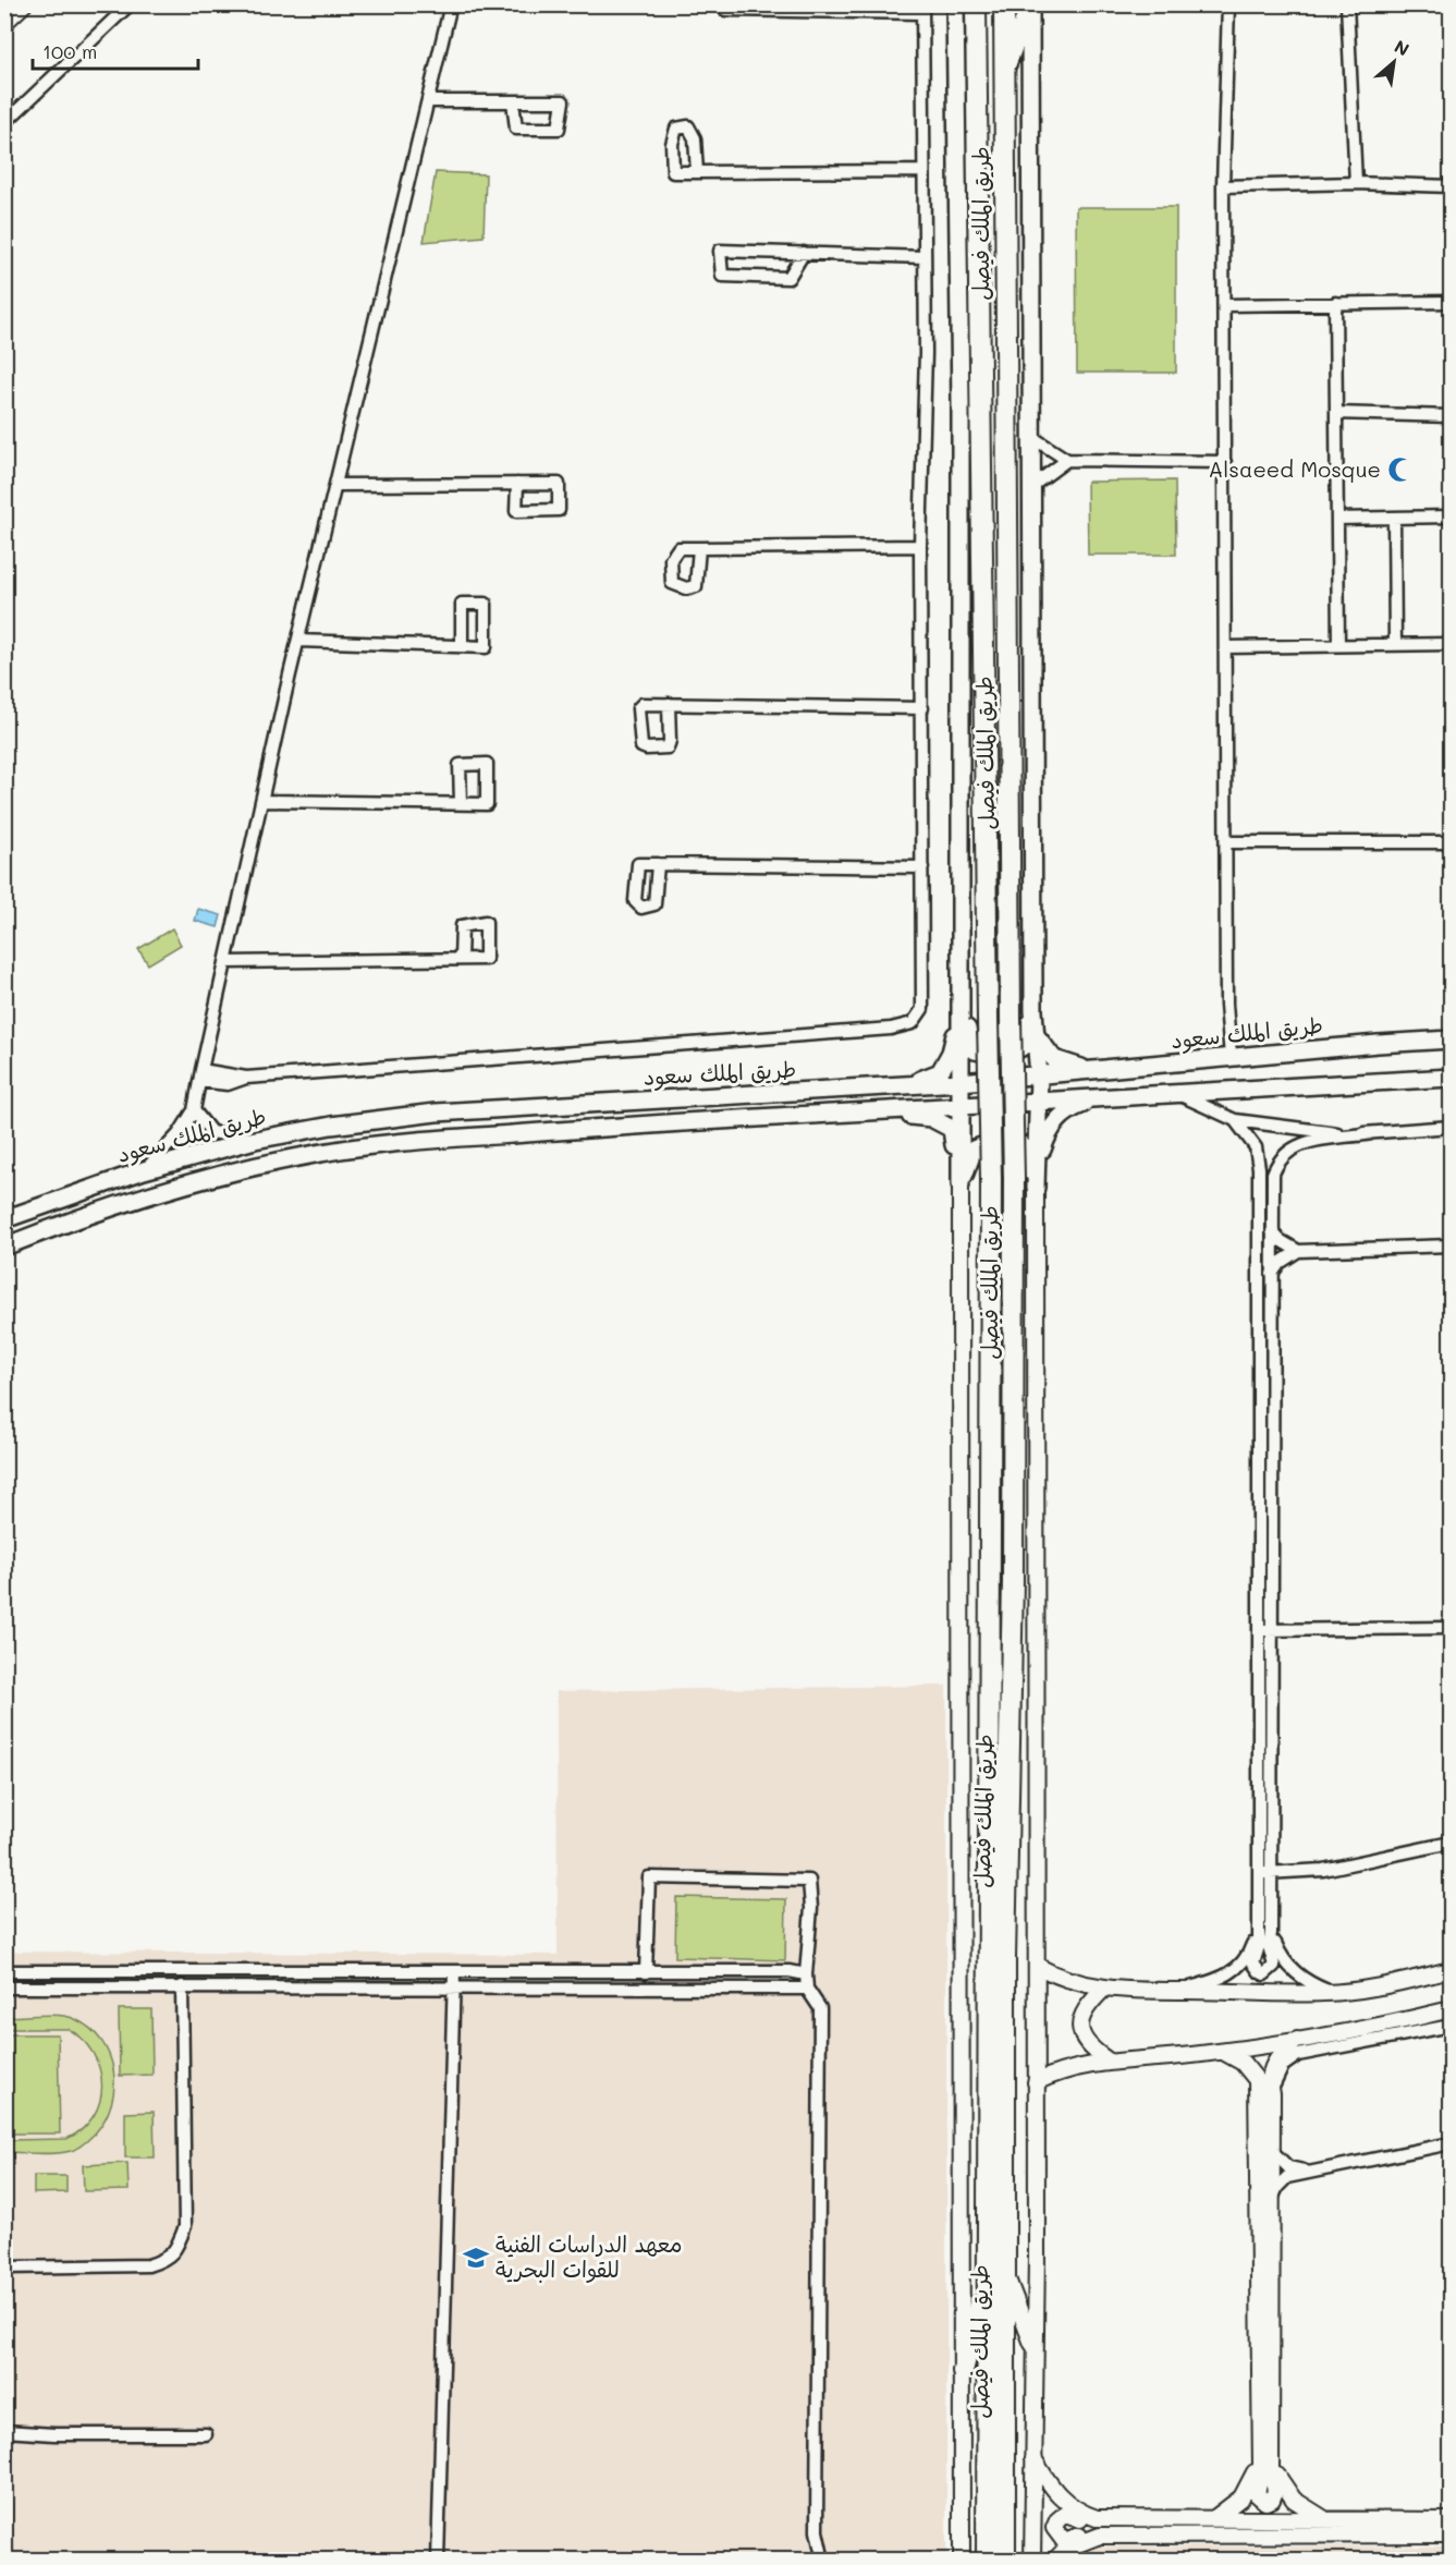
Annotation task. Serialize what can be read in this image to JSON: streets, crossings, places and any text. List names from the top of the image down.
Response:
{
  "streets": {
    "highway": ["طريق الملك فيصل"],
    "main road": ["طريق الملك سعود"]
  },
  "places": {
    "mosque": ["Alsaeed Mosque"],
    "school or university": ["معهد الدراسات الفنية للقوات البحرية"]
  },
  "scale_bar": "100 m",
  "north": "top right"
}
